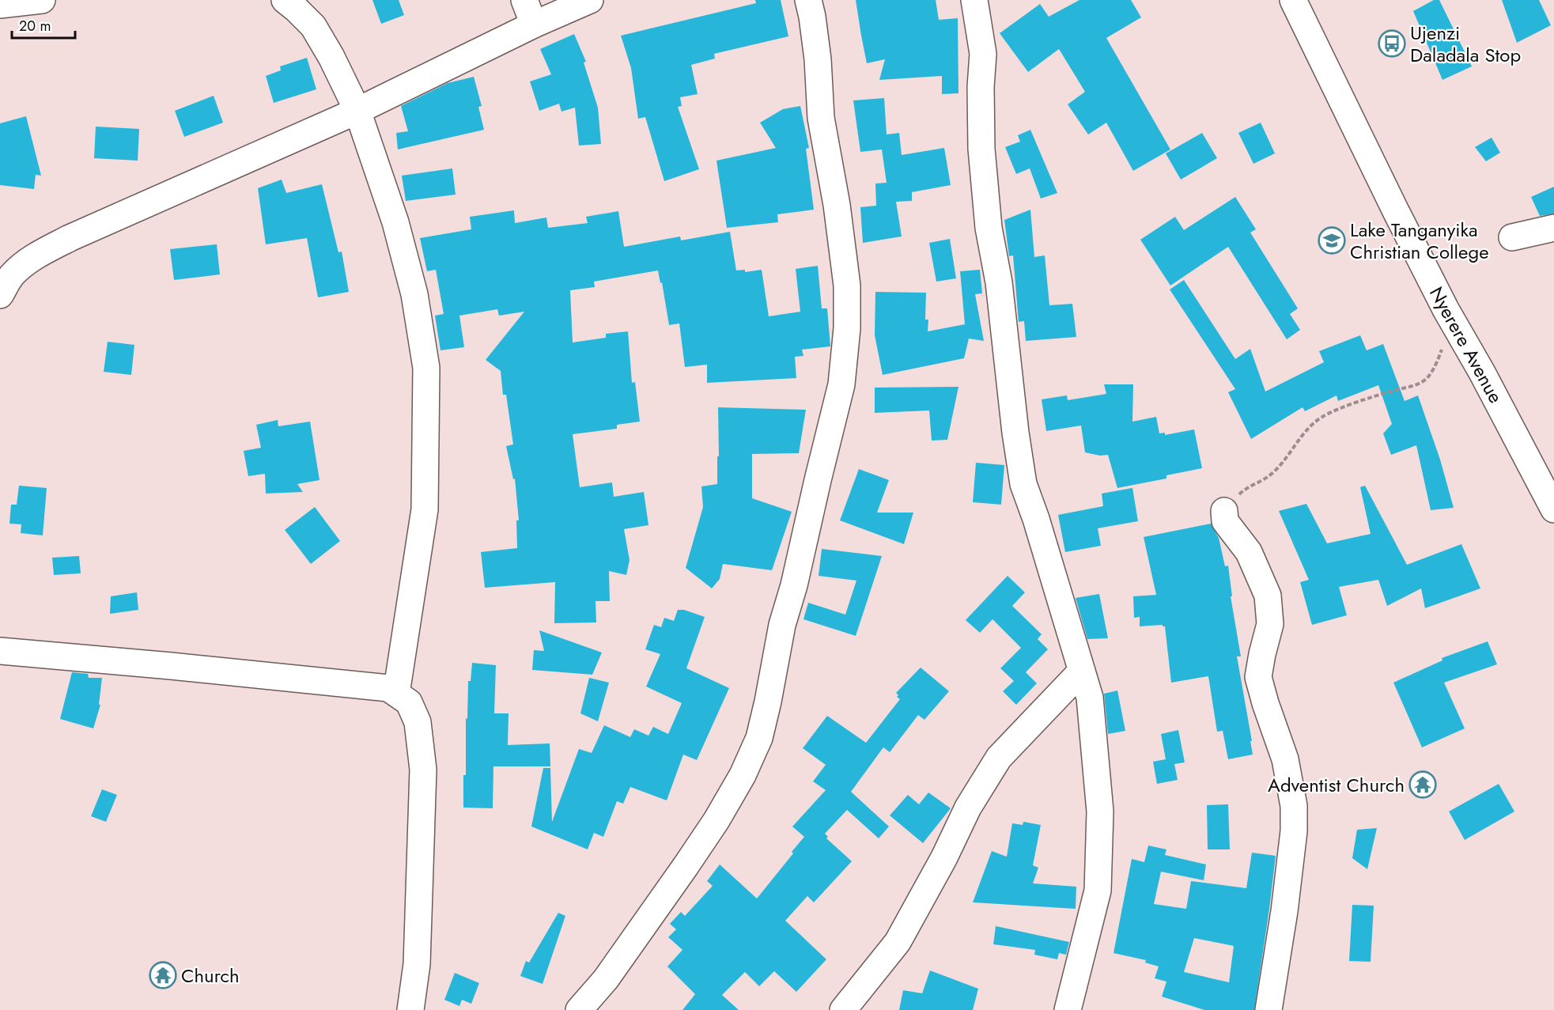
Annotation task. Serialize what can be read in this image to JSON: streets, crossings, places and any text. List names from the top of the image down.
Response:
{
  "streets": {
    "street": ["Nyerere Avenue"]
  },
  "places": {
    "bus stop": ["Ujenzi Daladala Stop"],
    "school or university": ["Lake Tanganyika Christian College"],
    "temple": ["Adventist Church", "Church"]
  },
  "scale_bar": "20 m"
}
